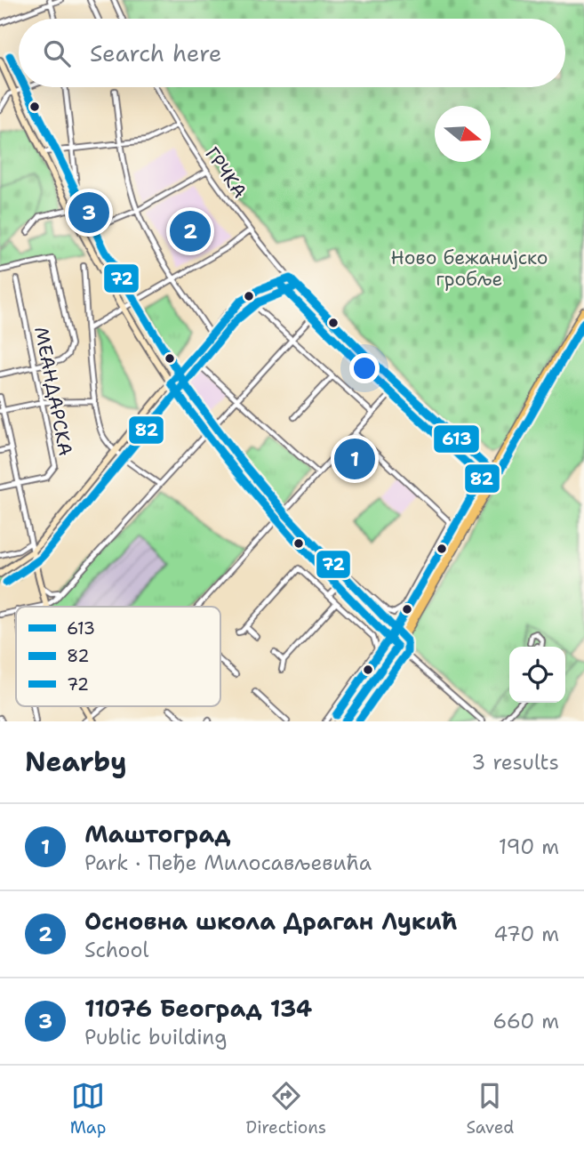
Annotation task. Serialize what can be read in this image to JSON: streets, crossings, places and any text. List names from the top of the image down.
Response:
{
  "streets": {
    "street": ["ГРЧКА", "МЕАНДАРСКА"]
  },
  "parks": ["Ново бежанијско гробље"],
  "lines": ["transit line 72", "transit line 613", "transit line 82"],
  "legend": ["613", "82", "72"],
  "north": "right",
  "page": {
    "search": "Search here",
    "pins": ["3", "2", "1"],
    "heading": ["Nearby", "3 results"],
    "list": [
      {
        "mark": "1",
        "name": "Маштоград",
        "note": "Park · Пеђе Милосављевића",
        "value": "190 m"
      },
      {
        "mark": "2",
        "name": "Основна школа Драган Лукић",
        "note": "School",
        "value": "470 m"
      },
      {
        "mark": "3",
        "name": "11076 Београд 134",
        "note": "Public building",
        "value": "660 m"
      }
    ],
    "nav": ["Map", "Directions", "Saved"]
  }
}
